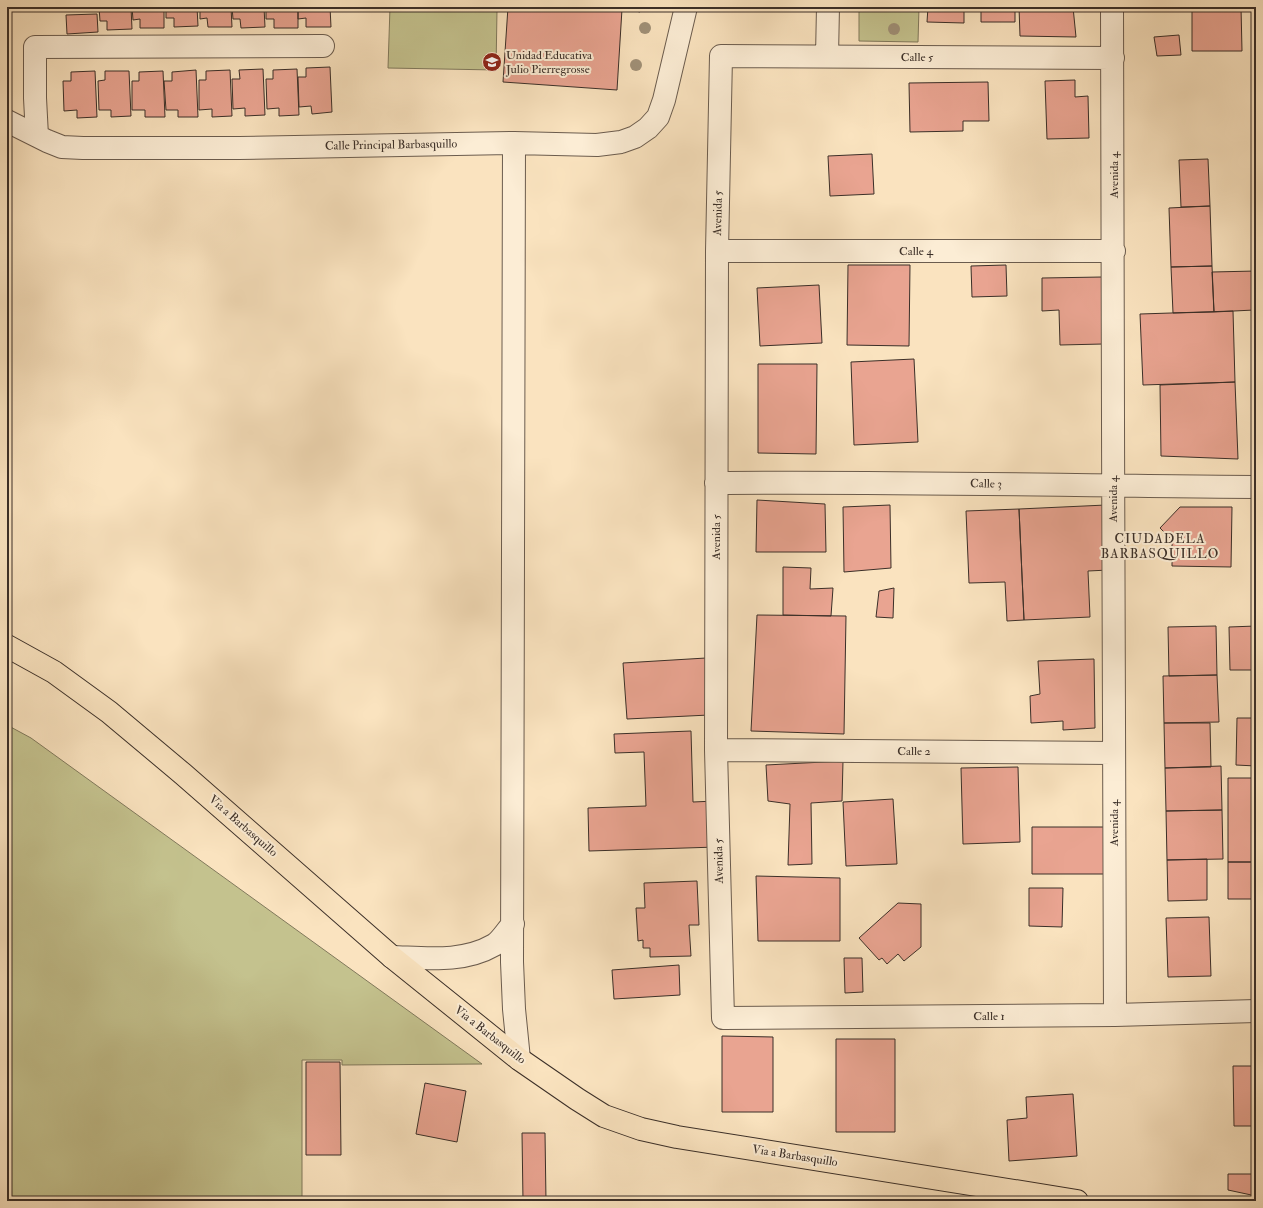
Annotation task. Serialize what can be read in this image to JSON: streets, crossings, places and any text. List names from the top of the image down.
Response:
{
  "streets": {
    "main road": ["Via a Barbasquillo"],
    "street": [
      "Calle 5",
      "Calle Principal Barbasquillo",
      "Avenida 4",
      "Avenida 5",
      "Calle 4",
      "Calle 3",
      "Calle 2",
      "Calle 1"
    ]
  },
  "crossings": [
    ["Calle 5", "Avenida 4"],
    ["Calle 5", "Avenida 5"],
    ["Avenida 4", "Calle 4"],
    ["Avenida 4", "Calle 3"],
    ["Avenida 4", "Calle 2"],
    ["Avenida 4", "Calle 1"],
    ["Avenida 5", "Calle 4"],
    ["Avenida 5", "Calle 3"],
    ["Avenida 5", "Calle 2"],
    ["Avenida 5", "Calle 1"]
  ],
  "districts": ["CIUDADELA BARBASQUILLO"],
  "places": {
    "school or university": ["Unidad Educativa Julio Pierregrosse"]
  }
}
